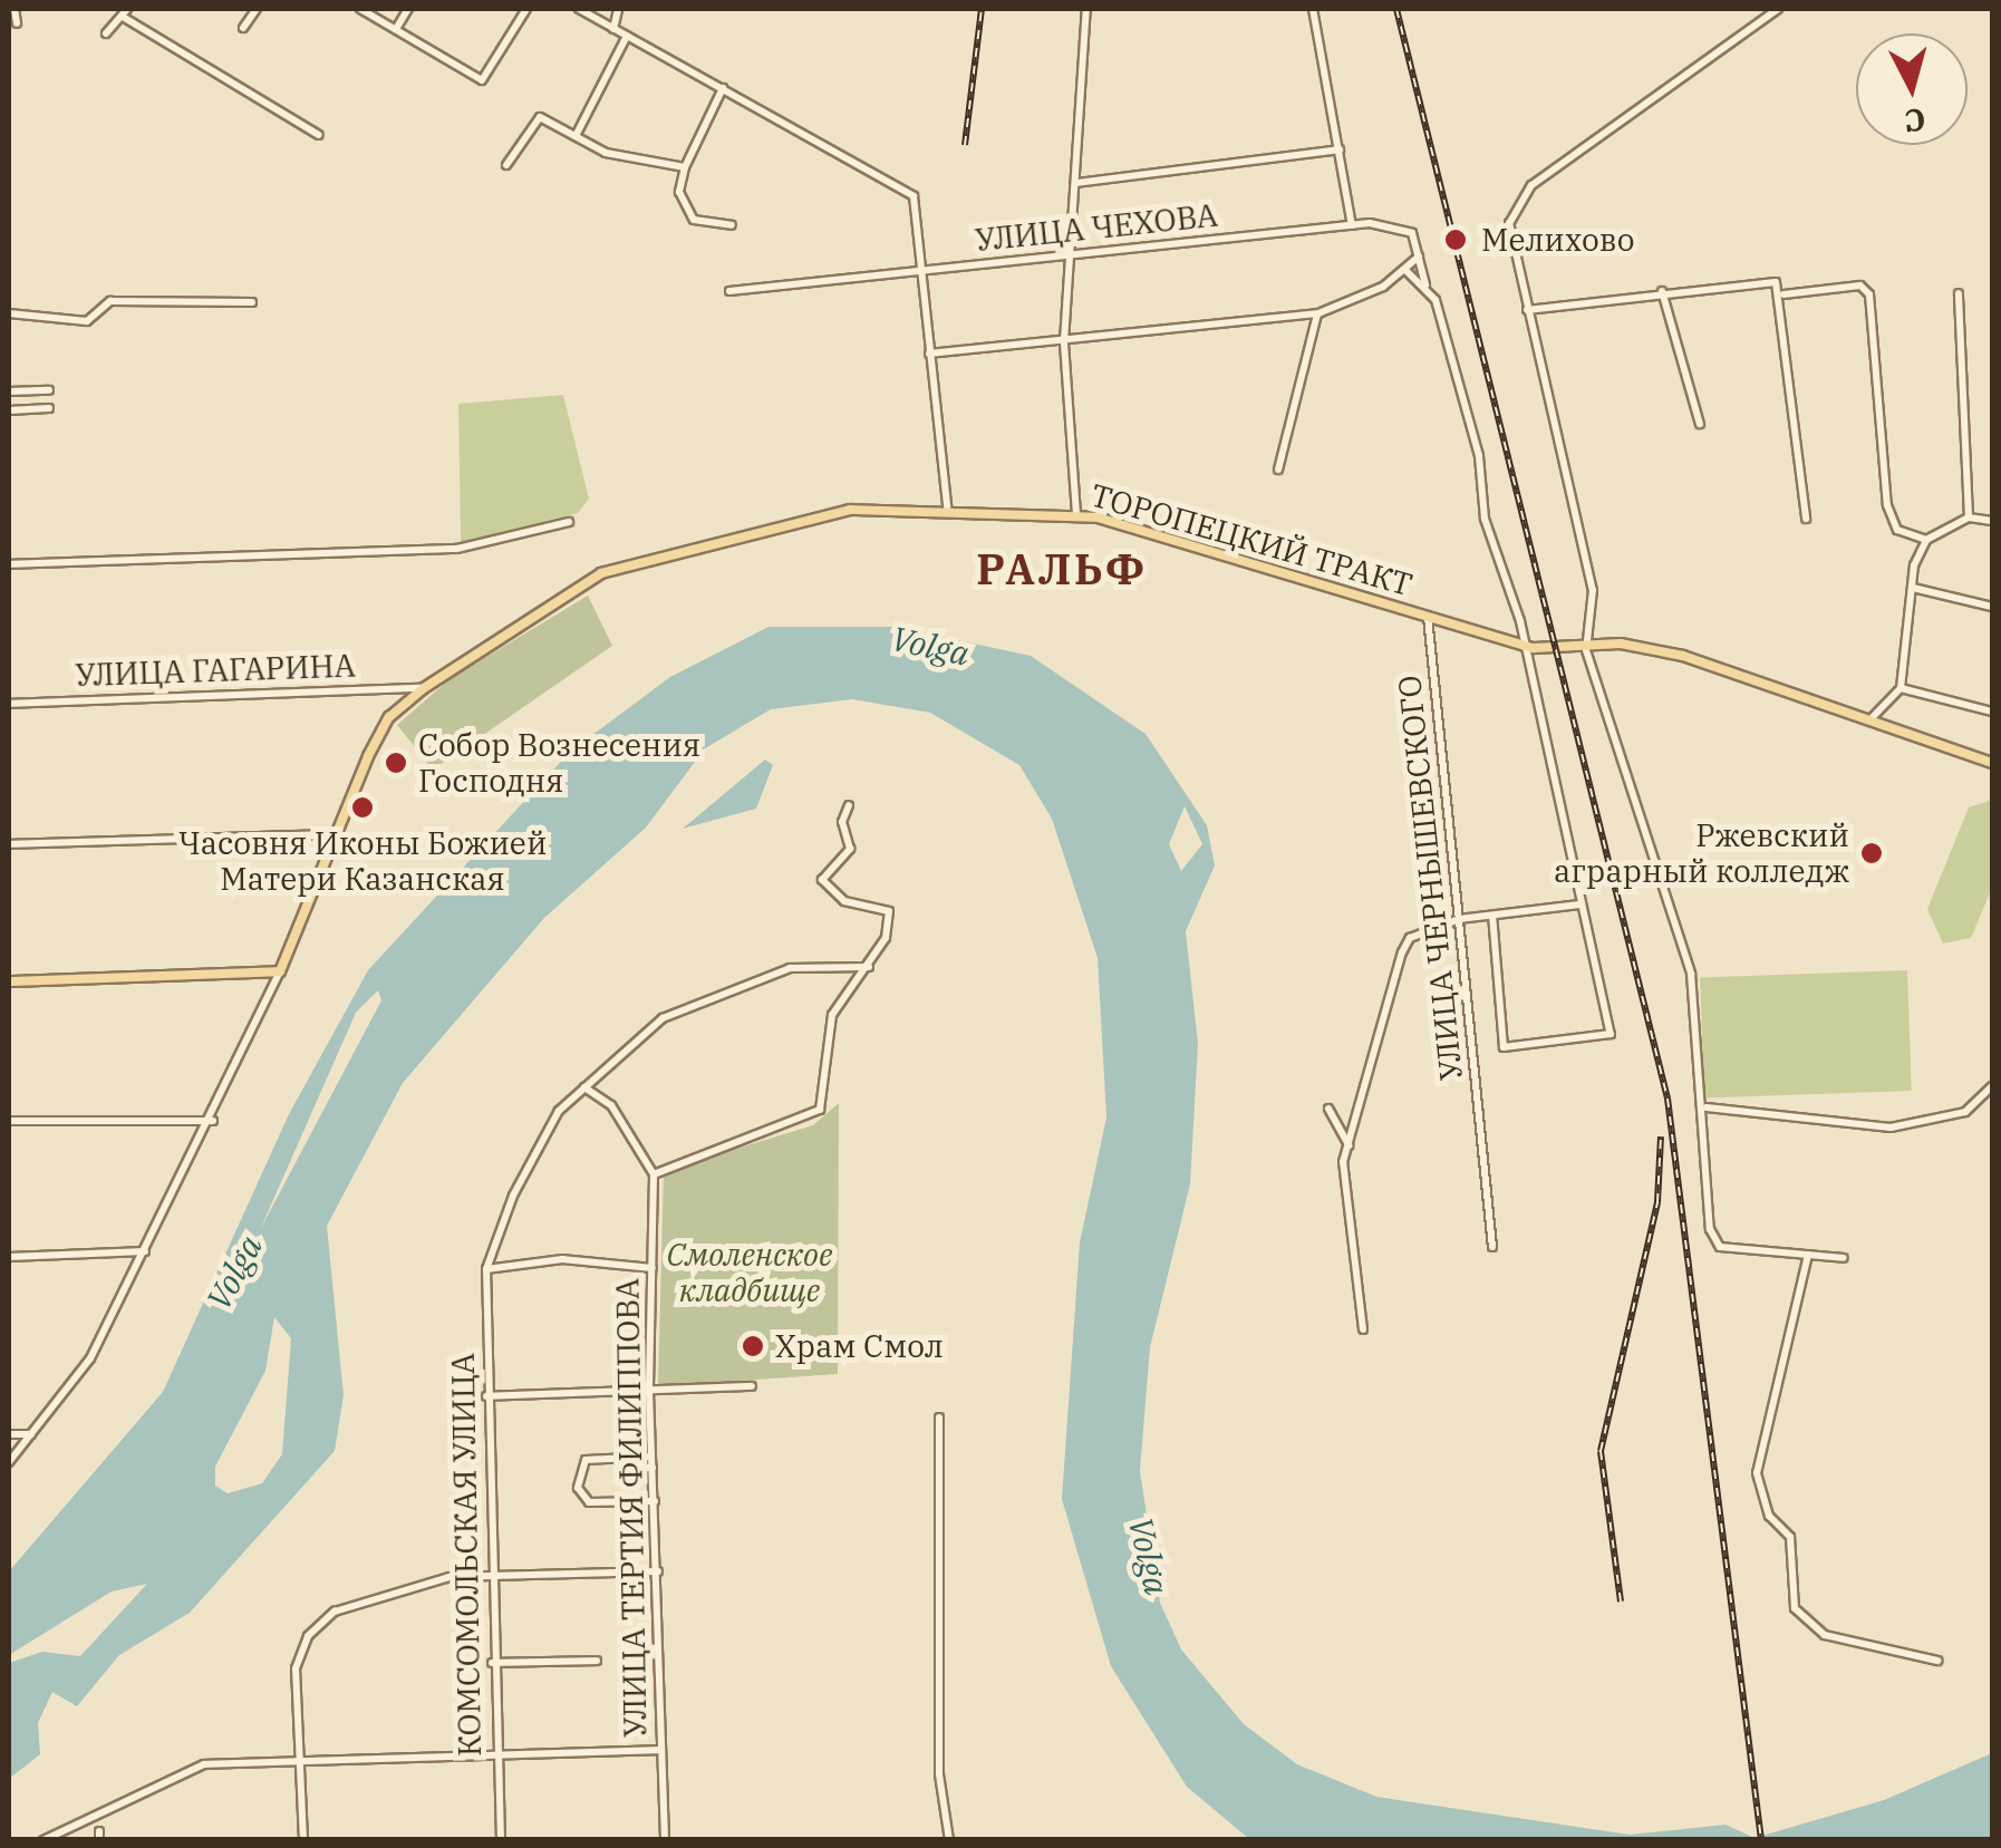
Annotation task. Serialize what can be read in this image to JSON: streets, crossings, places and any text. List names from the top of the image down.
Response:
{
  "streets": {
    "main road": ["ТОРОПЕЦКИЙ ТРАКТ"],
    "street": [
      "УЛИЦА ЧЕХОВА",
      "УЛИЦА ГАГАРИНА",
      "УЛИЦА ЧЕРНЫШЕВСКОГО",
      "УЛИЦА ТЕРТИЯ ФИЛИППОВА",
      "КОМСОМОЛЬСКАЯ УЛИЦА"
    ]
  },
  "crossings": [
    ["ТОРОПЕЦКИЙ ТРАКТ", "УЛИЦА ГАГАРИНА"],
    ["ТОРОПЕЦКИЙ ТРАКТ", "УЛИЦА ЧЕРНЫШЕВСКОГО"]
  ],
  "districts": ["РАЛЬФ"],
  "water": ["Volga"],
  "parks": ["Смоленское кладбище"],
  "places": [
    "Мелихово",
    "Собор Вознесения Господня",
    "Часовня Иконы Божией Матери Казанская",
    "Ржевский аграрный колледж",
    "Храм Смол"
  ],
  "north": "bottom"
}
